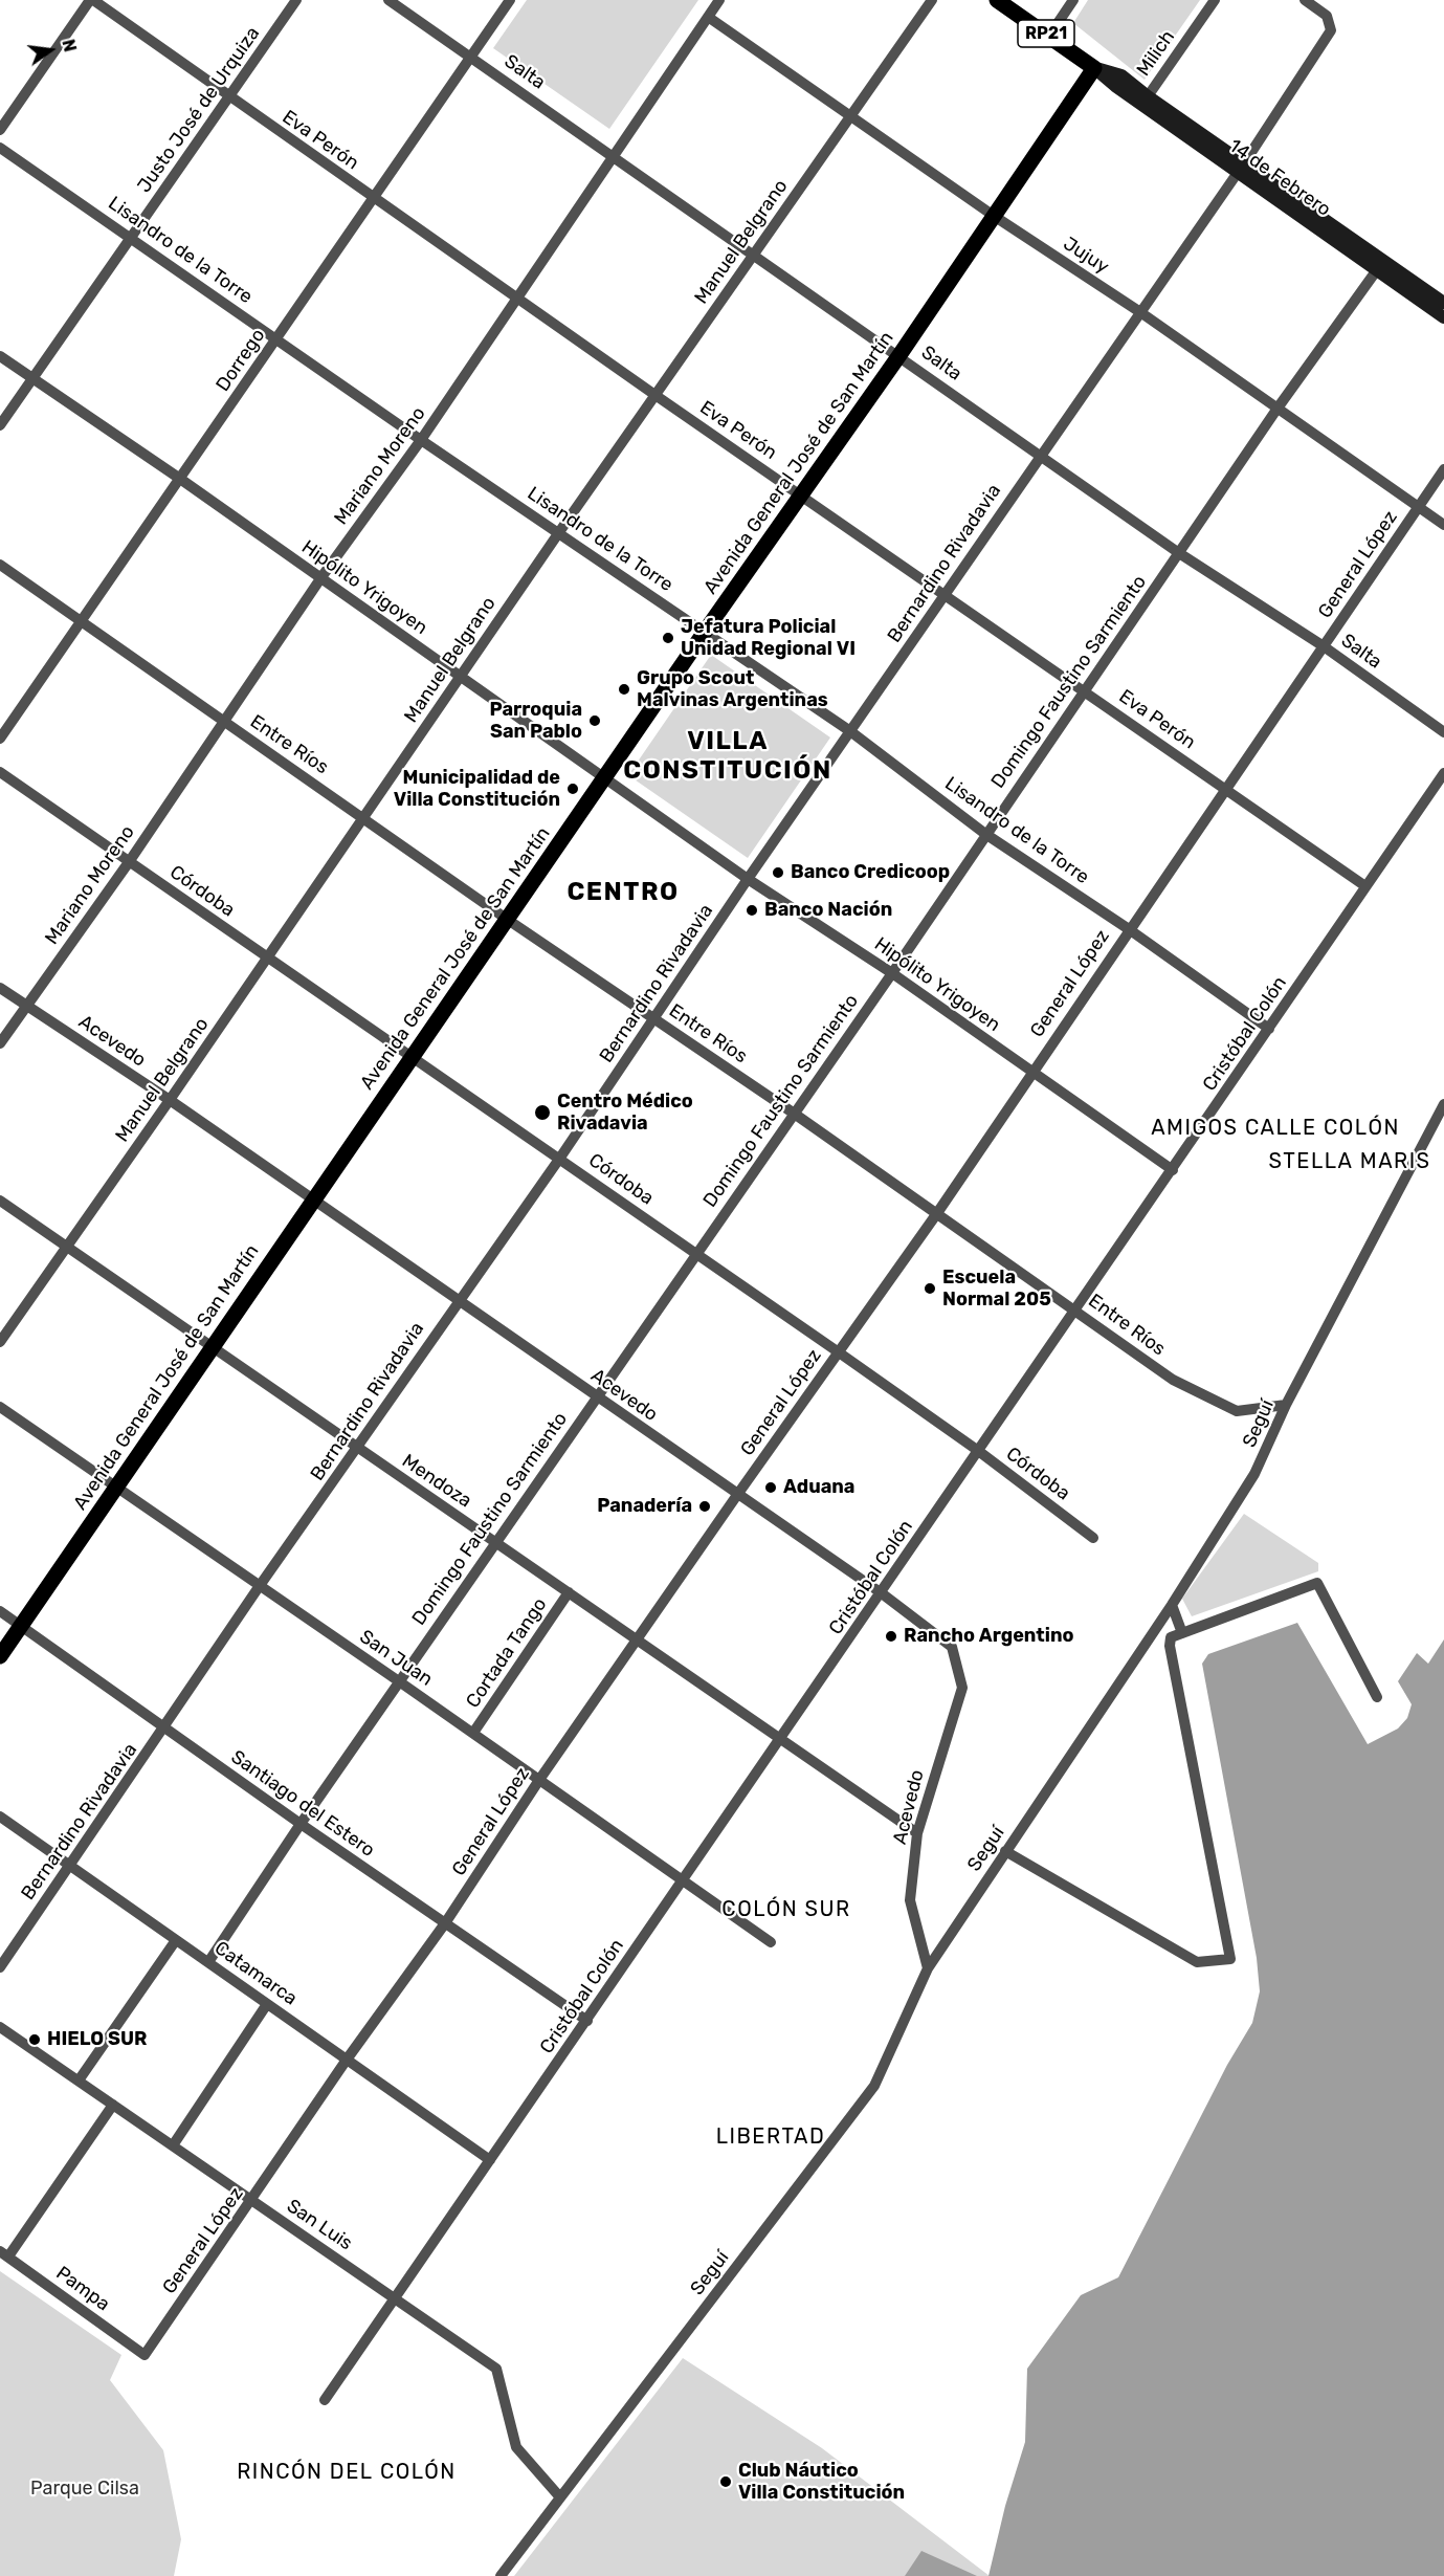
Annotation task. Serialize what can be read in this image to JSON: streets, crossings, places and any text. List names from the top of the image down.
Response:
{
  "streets": {
    "main road": ["RP21", "14 de Febrero", "Avenida General José de San Martín"],
    "street": [
      "Milich",
      "Salta",
      "Justo José de Urquiza",
      "Eva Perón",
      "Manuel Belgrano",
      "Lisandro de la Torre",
      "Jujuy",
      "Dorrego",
      "Mariano Moreno",
      "Bernardino Rivadavia",
      "General López",
      "Hipólito Yrigoyen",
      "Domingo Faustino Sarmiento",
      "Entre Ríos",
      "Córdoba",
      "Cristóbal Colón",
      "Acevedo",
      "Seguí",
      "Mendoza",
      "Cortada Tango",
      "San Juan",
      "Santiago del Estero",
      "Catamarca",
      "San Luis",
      "Pampa"
    ]
  },
  "crossings": [
    ["Milich", "14 de Febrero"],
    ["Salta", "Manuel Belgrano"],
    ["Salta", "Dorrego"],
    ["Salta", "Avenida General José de San Martín"],
    ["Salta", "Mariano Moreno"],
    ["Salta", "Bernardino Rivadavia"],
    ["Salta", "General López"],
    ["Salta", "Domingo Faustino Sarmiento"],
    ["Justo José de Urquiza", "Eva Perón"],
    ["Justo José de Urquiza", "Lisandro de la Torre"],
    ["Justo José de Urquiza", "Hipólito Yrigoyen"],
    ["Eva Perón", "Manuel Belgrano"],
    ["Eva Perón", "Dorrego"],
    ["Eva Perón", "Avenida General José de San Martín"],
    ["Eva Perón", "Mariano Moreno"],
    ["Eva Perón", "Bernardino Rivadavia"],
    ["Eva Perón", "General López"],
    ["Eva Perón", "Domingo Faustino Sarmiento"],
    ["Eva Perón", "Cristóbal Colón"],
    ["14 de Febrero", "Avenida General José de San Martín"],
    ["14 de Febrero", "Bernardino Rivadavia"],
    ["14 de Febrero", "Domingo Faustino Sarmiento"],
    ["Manuel Belgrano", "Lisandro de la Torre"],
    ["Manuel Belgrano", "Jujuy"],
    ["Manuel Belgrano", "Hipólito Yrigoyen"],
    ["Manuel Belgrano", "Entre Ríos"],
    ["Manuel Belgrano", "Córdoba"],
    ["Manuel Belgrano", "Acevedo"],
    ["Manuel Belgrano", "Mendoza"],
    ["Lisandro de la Torre", "Dorrego"],
    ["Lisandro de la Torre", "Avenida General José de San Martín"],
    ["Lisandro de la Torre", "Mariano Moreno"],
    ["Lisandro de la Torre", "Bernardino Rivadavia"],
    ["Lisandro de la Torre", "General López"],
    ["Lisandro de la Torre", "Domingo Faustino Sarmiento"],
    ["Lisandro de la Torre", "Cristóbal Colón"],
    ["Jujuy", "Avenida General José de San Martín"],
    ["Jujuy", "Mariano Moreno"],
    ["Jujuy", "Bernardino Rivadavia"],
    ["Jujuy", "General López"],
    ["Jujuy", "Domingo Faustino Sarmiento"],
    ["Dorrego", "Hipólito Yrigoyen"],
    ["Dorrego", "Entre Ríos"],
    ["Avenida General José de San Martín", "Hipólito Yrigoyen"],
    ["Avenida General José de San Martín", "Entre Ríos"],
    ["Avenida General José de San Martín", "Córdoba"],
    ["Avenida General José de San Martín", "Acevedo"],
    ["Avenida General José de San Martín", "Mendoza"],
    ["Avenida General José de San Martín", "San Juan"],
    ["Avenida General José de San Martín", "Santiago del Estero"],
    ["Mariano Moreno", "Hipólito Yrigoyen"],
    ["Mariano Moreno", "Entre Ríos"],
    ["Mariano Moreno", "Córdoba"],
    ["Mariano Moreno", "Acevedo"],
    ["Bernardino Rivadavia", "Hipólito Yrigoyen"],
    ["Bernardino Rivadavia", "Entre Ríos"],
    ["Bernardino Rivadavia", "Córdoba"],
    ["Bernardino Rivadavia", "Acevedo"],
    ["Bernardino Rivadavia", "Mendoza"],
    ["Bernardino Rivadavia", "San Juan"],
    ["Bernardino Rivadavia", "Santiago del Estero"],
    ["Bernardino Rivadavia", "Catamarca"],
    ["General López", "Hipólito Yrigoyen"],
    ["General López", "Entre Ríos"],
    ["General López", "Córdoba"],
    ["General López", "Acevedo"],
    ["General López", "Mendoza"],
    ["General López", "San Juan"],
    ["General López", "Santiago del Estero"],
    ["General López", "Catamarca"],
    ["General López", "San Luis"],
    ["General López", "Pampa"],
    ["Hipólito Yrigoyen", "Domingo Faustino Sarmiento"],
    ["Hipólito Yrigoyen", "Cristóbal Colón"],
    ["Domingo Faustino Sarmiento", "Entre Ríos"],
    ["Domingo Faustino Sarmiento", "Córdoba"],
    ["Domingo Faustino Sarmiento", "Acevedo"],
    ["Domingo Faustino Sarmiento", "Mendoza"],
    ["Domingo Faustino Sarmiento", "San Juan"],
    ["Domingo Faustino Sarmiento", "Santiago del Estero"],
    ["Domingo Faustino Sarmiento", "Catamarca"],
    ["Entre Ríos", "Cristóbal Colón"],
    ["Entre Ríos", "Seguí"],
    ["Córdoba", "Cristóbal Colón"],
    ["Cristóbal Colón", "Acevedo"],
    ["Cristóbal Colón", "Mendoza"],
    ["Cristóbal Colón", "San Juan"],
    ["Cristóbal Colón", "Santiago del Estero"],
    ["Cristóbal Colón", "Catamarca"],
    ["Cristóbal Colón", "San Luis"],
    ["Acevedo", "Seguí"],
    ["Acevedo", "Mendoza"],
    ["Seguí", "San Luis"],
    ["Mendoza", "Cortada Tango"],
    ["Cortada Tango", "San Juan"]
  ],
  "districts": [
    "VILLA CONSTITUCIÓN",
    "CENTRO",
    "AMIGOS CALLE COLÓN",
    "STELLA MARIS",
    "COLÓN SUR",
    "LIBERTAD",
    "RINCÓN DEL COLÓN"
  ],
  "parks": ["Parque Cilsa"],
  "places": [
    "Jefatura Policial Unidad Regional VI",
    "Grupo Scout Malvinas Argentinas",
    "Parroquia San Pablo",
    "Municipalidad de Villa Constitución",
    "Banco Credicoop",
    "Banco Nación",
    "Centro Médico Rivadavia",
    "Escuela Normal 205",
    "Aduana",
    "Panadería",
    "Rancho Argentino",
    "HIELO SUR",
    "Club Náutico Villa Constitución"
  ],
  "north": "right"
}
